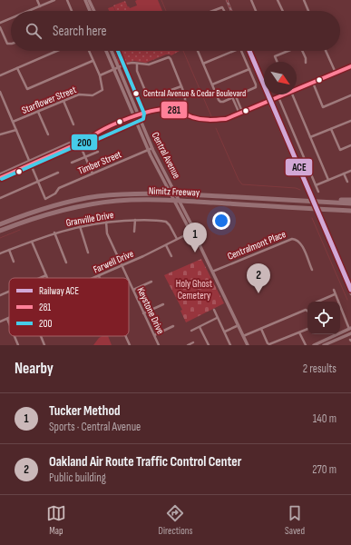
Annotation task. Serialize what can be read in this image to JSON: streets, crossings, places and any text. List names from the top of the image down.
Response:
{
  "streets": {
    "highway": ["Nimitz Freeway"],
    "main road": ["Central Avenue"],
    "street": [
      "Starflower Street",
      "Timber Street",
      "Granville Drive",
      "Centralmont Place",
      "Farwell Drive",
      "Keystone Drive"
    ]
  },
  "crossings": [
    ["Central Avenue", "Timber Street"],
    ["Central Avenue", "Centralmont Place"],
    ["Central Avenue", "Farwell Drive"],
    ["Granville Drive", "Farwell Drive"],
    ["Granville Drive", "Keystone Drive"],
    ["Farwell Drive", "Keystone Drive"]
  ],
  "parks": ["Holy Ghost Cemetery"],
  "places": ["Central Avenue & Cedar Boulevard"],
  "lines": ["rail line ACE", "transit line 200", "transit line 281"],
  "legend": ["Railway ACE", "281", "200"],
  "north": "bottom right",
  "page": {
    "search": "Search here",
    "pins": ["1", "2"],
    "heading": ["Nearby", "2 results"],
    "list": [
      {
        "mark": "1",
        "name": "Tucker Method",
        "note": "Sports · Central Avenue",
        "value": "140 m"
      },
      {
        "mark": "2",
        "name": "Oakland Air Route Traffic Control Center",
        "note": "Public building",
        "value": "270 m"
      }
    ],
    "nav": ["Map", "Directions", "Saved"]
  }
}
